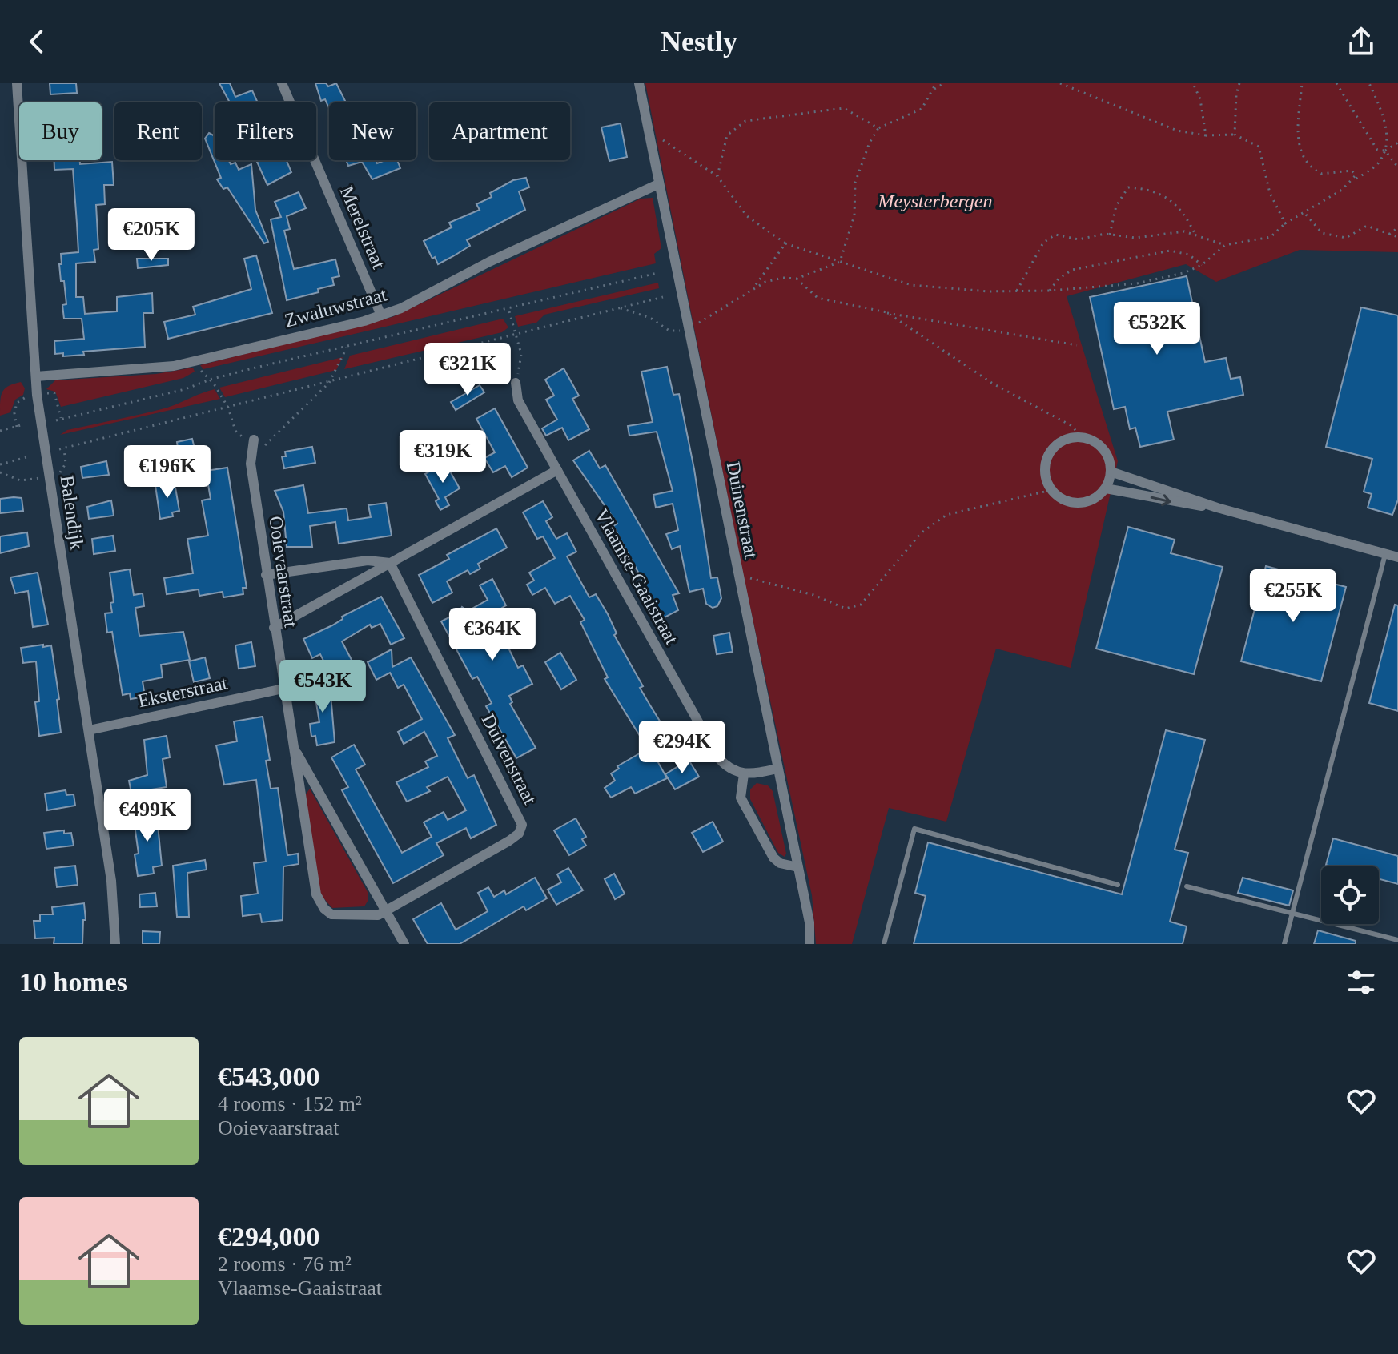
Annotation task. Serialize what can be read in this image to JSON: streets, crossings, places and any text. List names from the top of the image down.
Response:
{
  "streets": {
    "street": [
      "Merelstraat",
      "Zwaluwstraat",
      "Duinenstraat",
      "Balendijk",
      "Ooievaarstraat",
      "Vlaamse-Gaaistraat",
      "Eksterstraat",
      "Duivenstraat"
    ]
  },
  "crossings": [
    ["Merelstraat", "Zwaluwstraat"],
    ["Zwaluwstraat", "Duinenstraat"],
    ["Zwaluwstraat", "Balendijk"],
    ["Balendijk", "Eksterstraat"],
    ["Ooievaarstraat", "Eksterstraat"],
    ["Ooievaarstraat", "Duivenstraat"]
  ],
  "parks": ["Meysterbergen"],
  "page": {
    "header": "Nestly",
    "chip": [
      "Buy",
      "Rent",
      "Filters",
      "New",
      "Apartment"
    ],
    "price": [
      "€205K",
      "€532K",
      "€321K",
      "€319K",
      "€196K",
      "€255K",
      "€364K",
      "€543K",
      "€294K",
      "€499K"
    ],
    "heading": "10 homes",
    "list": [
      {
        "name": "€543,000",
        "note": "4 rooms · 152 m² · Ooievaarstraat"
      },
      {
        "name": "€294,000",
        "note": "2 rooms · 76 m² · Vlaamse-Gaaistraat"
      }
    ]
  }
}
